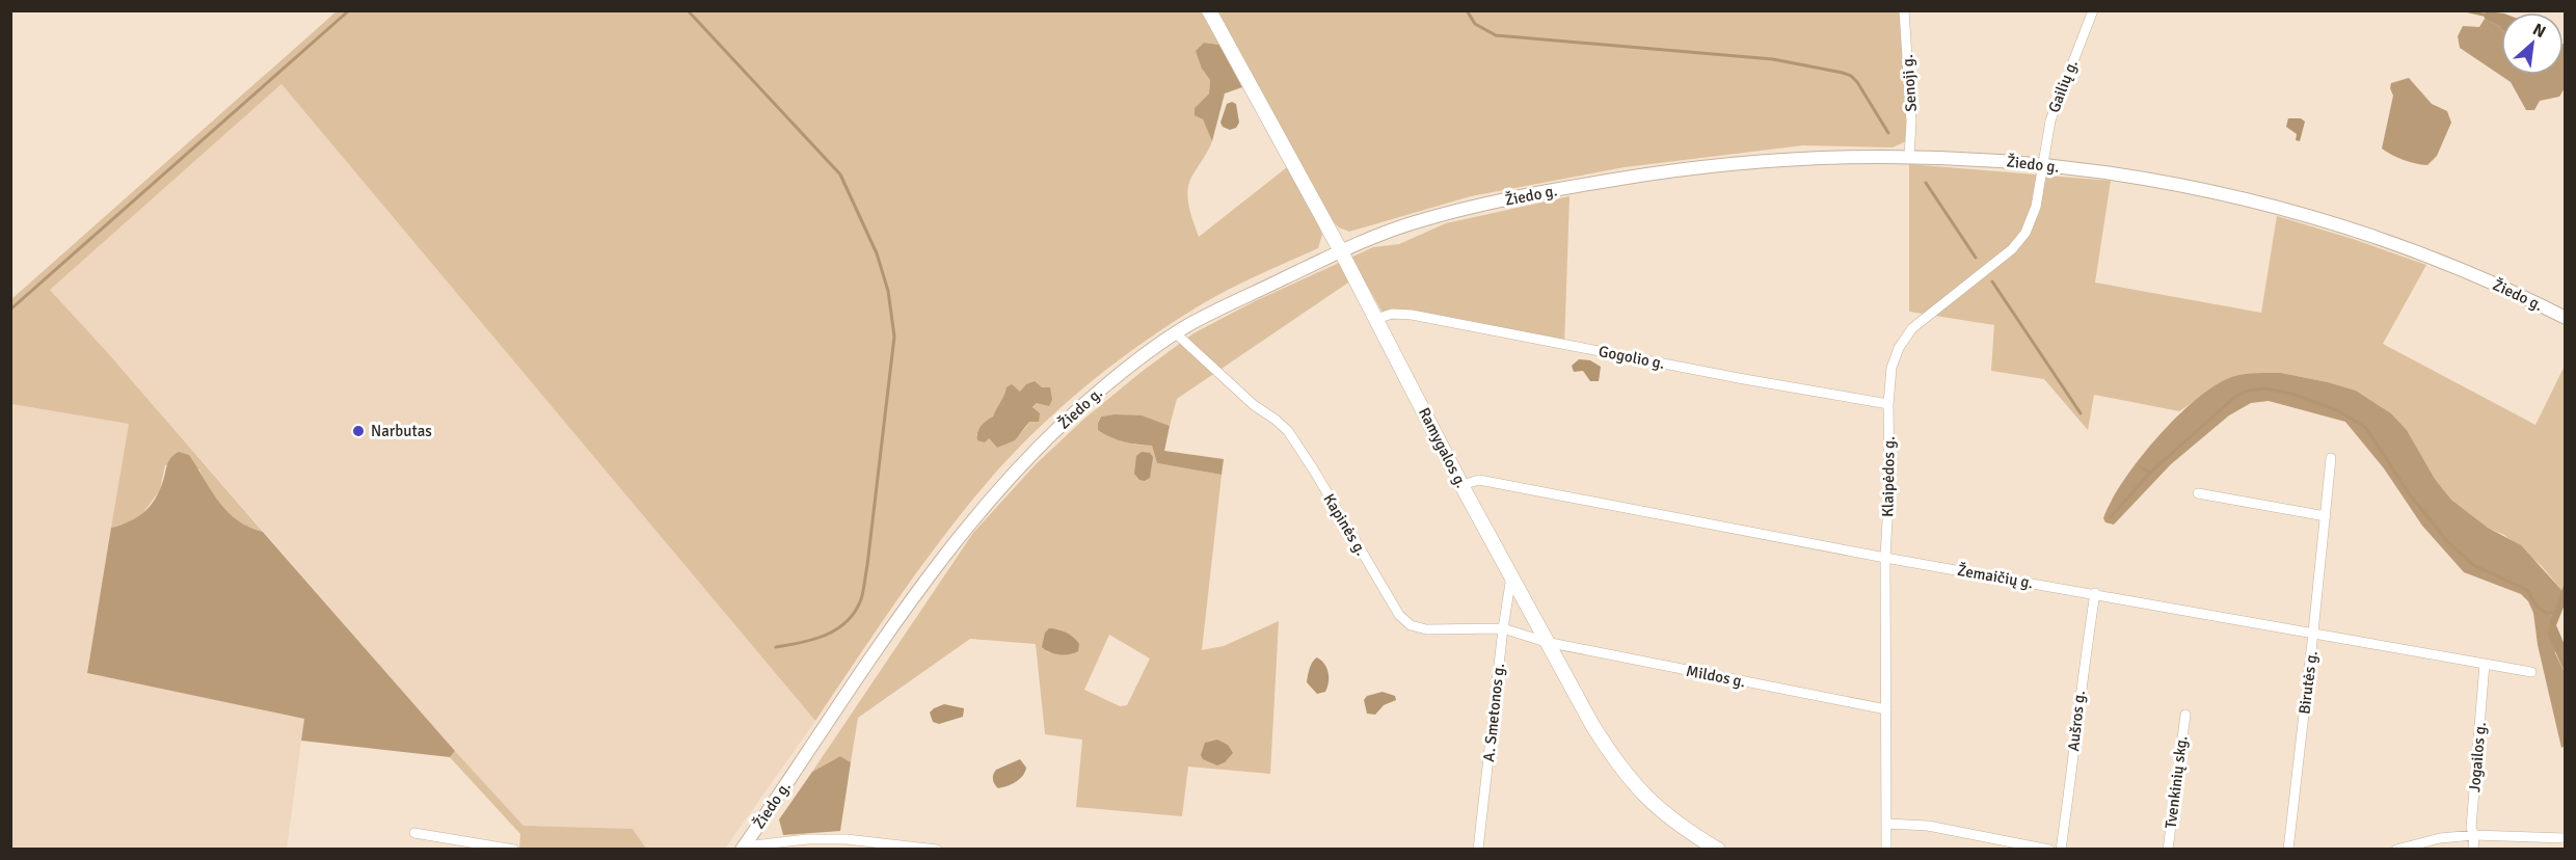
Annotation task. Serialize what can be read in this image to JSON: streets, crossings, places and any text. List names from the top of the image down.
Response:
{
  "streets": {
    "main road": ["Ramygalos g."],
    "street": [
      "Senoji g.",
      "Gailių g.",
      "Žiedo g.",
      "Gogolio g.",
      "Klaipėdos g.",
      "Kapinės g.",
      "Žemaičių g.",
      "Mildos g.",
      "Birutės g.",
      "A. Smetonos g.",
      "Aušros g.",
      "Jogailos g.",
      "Tvenkinių skg."
    ]
  },
  "crossings": [
    ["Senoji g.", "Žiedo g."],
    ["Gailių g.", "Žiedo g."],
    ["Gailių g.", "Klaipėdos g."],
    ["Žiedo g.", "Ramygalos g."],
    ["Žiedo g.", "Klaipėdos g."],
    ["Žiedo g.", "Kapinės g."],
    ["Gogolio g.", "Ramygalos g."],
    ["Gogolio g.", "Klaipėdos g."],
    ["Ramygalos g.", "Kapinės g."],
    ["Ramygalos g.", "Žemaičių g."],
    ["Ramygalos g.", "Mildos g."],
    ["Ramygalos g.", "A. Smetonos g."],
    ["Klaipėdos g.", "Žemaičių g."],
    ["Klaipėdos g.", "Mildos g."],
    ["Kapinės g.", "Mildos g."],
    ["Kapinės g.", "A. Smetonos g."],
    ["Žemaičių g.", "Birutės g."],
    ["Žemaičių g.", "Aušros g."],
    ["Žemaičių g.", "Jogailos g."]
  ],
  "places": ["Narbutas"],
  "north": "top right"
}
